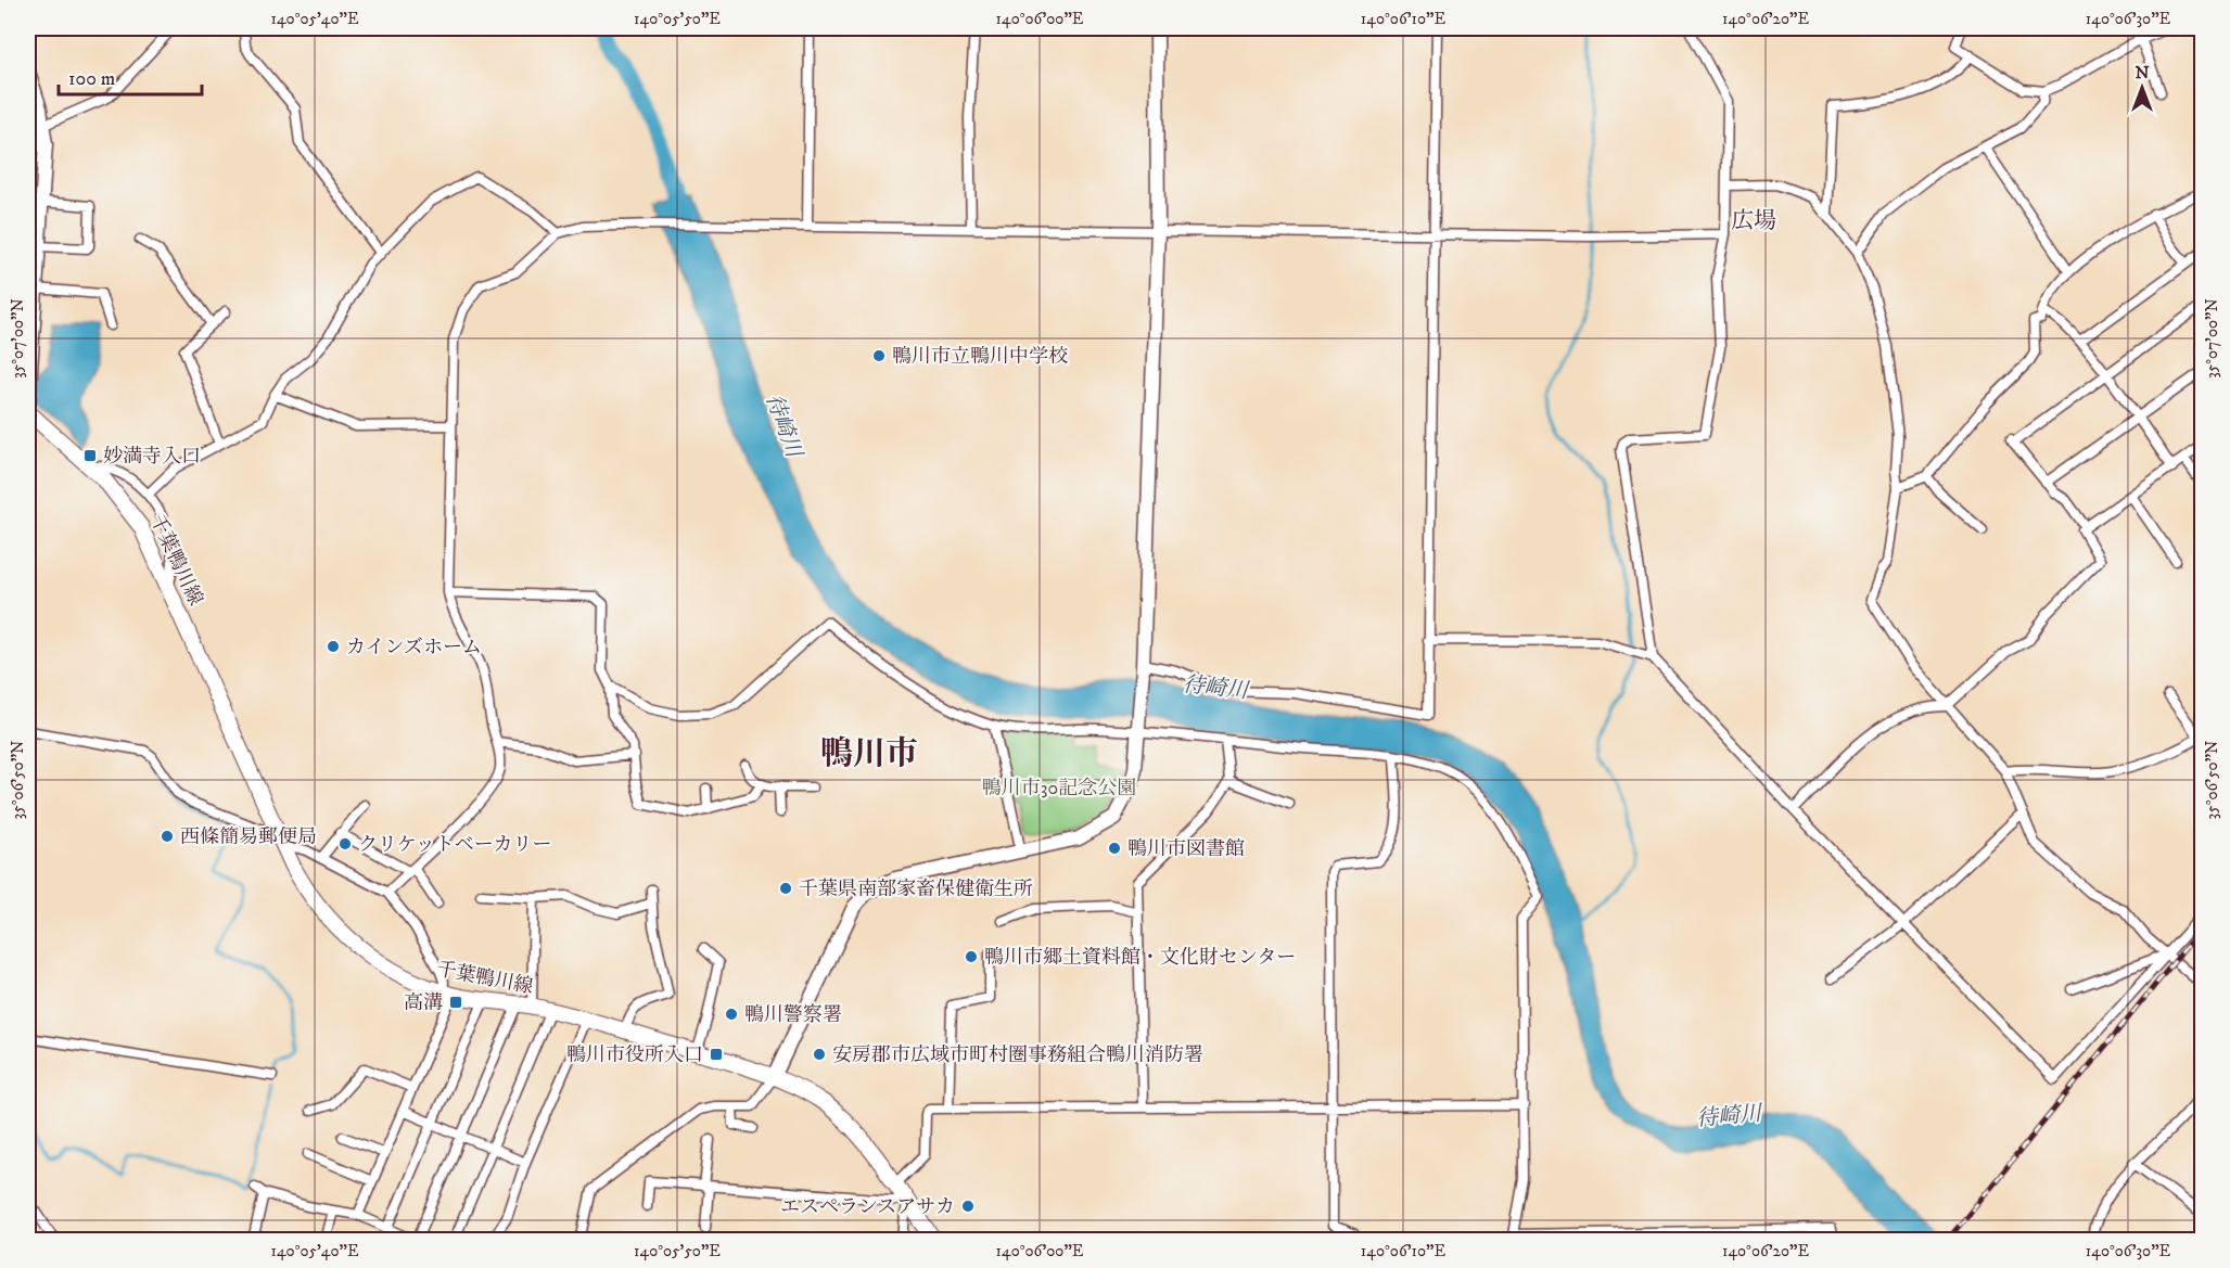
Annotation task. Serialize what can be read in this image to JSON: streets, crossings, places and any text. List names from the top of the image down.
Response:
{
  "streets": {
    "main road": ["千葉鴨川線"]
  },
  "districts": ["広場", "鴨川市"],
  "water": ["待崎川"],
  "parks": ["鴨川市30記念公園"],
  "places": {
    "other": [
      "鴨川市立鴨川中学校",
      "カインズホーム",
      "西條簡易郵便局",
      "クリケットベーカリー",
      "鴨川市図書館",
      "千葉県南部家畜保健衛生所",
      "鴨川市郷土資料館・文化財センター",
      "鴨川警察署",
      "安房郡市広域市町村圏事務組合鴨川消防署",
      "エスペランスアサカ"
    ],
    "transit": ["妙満寺入口", "高溝", "鴨川市役所入口"]
  },
  "scale_bar": "100 m",
  "north": "top",
  "coordinates": [
    "140°05'40\"E",
    "140°05'50\"E",
    "140°06'00\"E",
    "140°06'10\"E",
    "140°06'20\"E",
    "140°06'30\"E",
    "35°07'00\"N",
    "35°06'50\"N"
  ]
}
